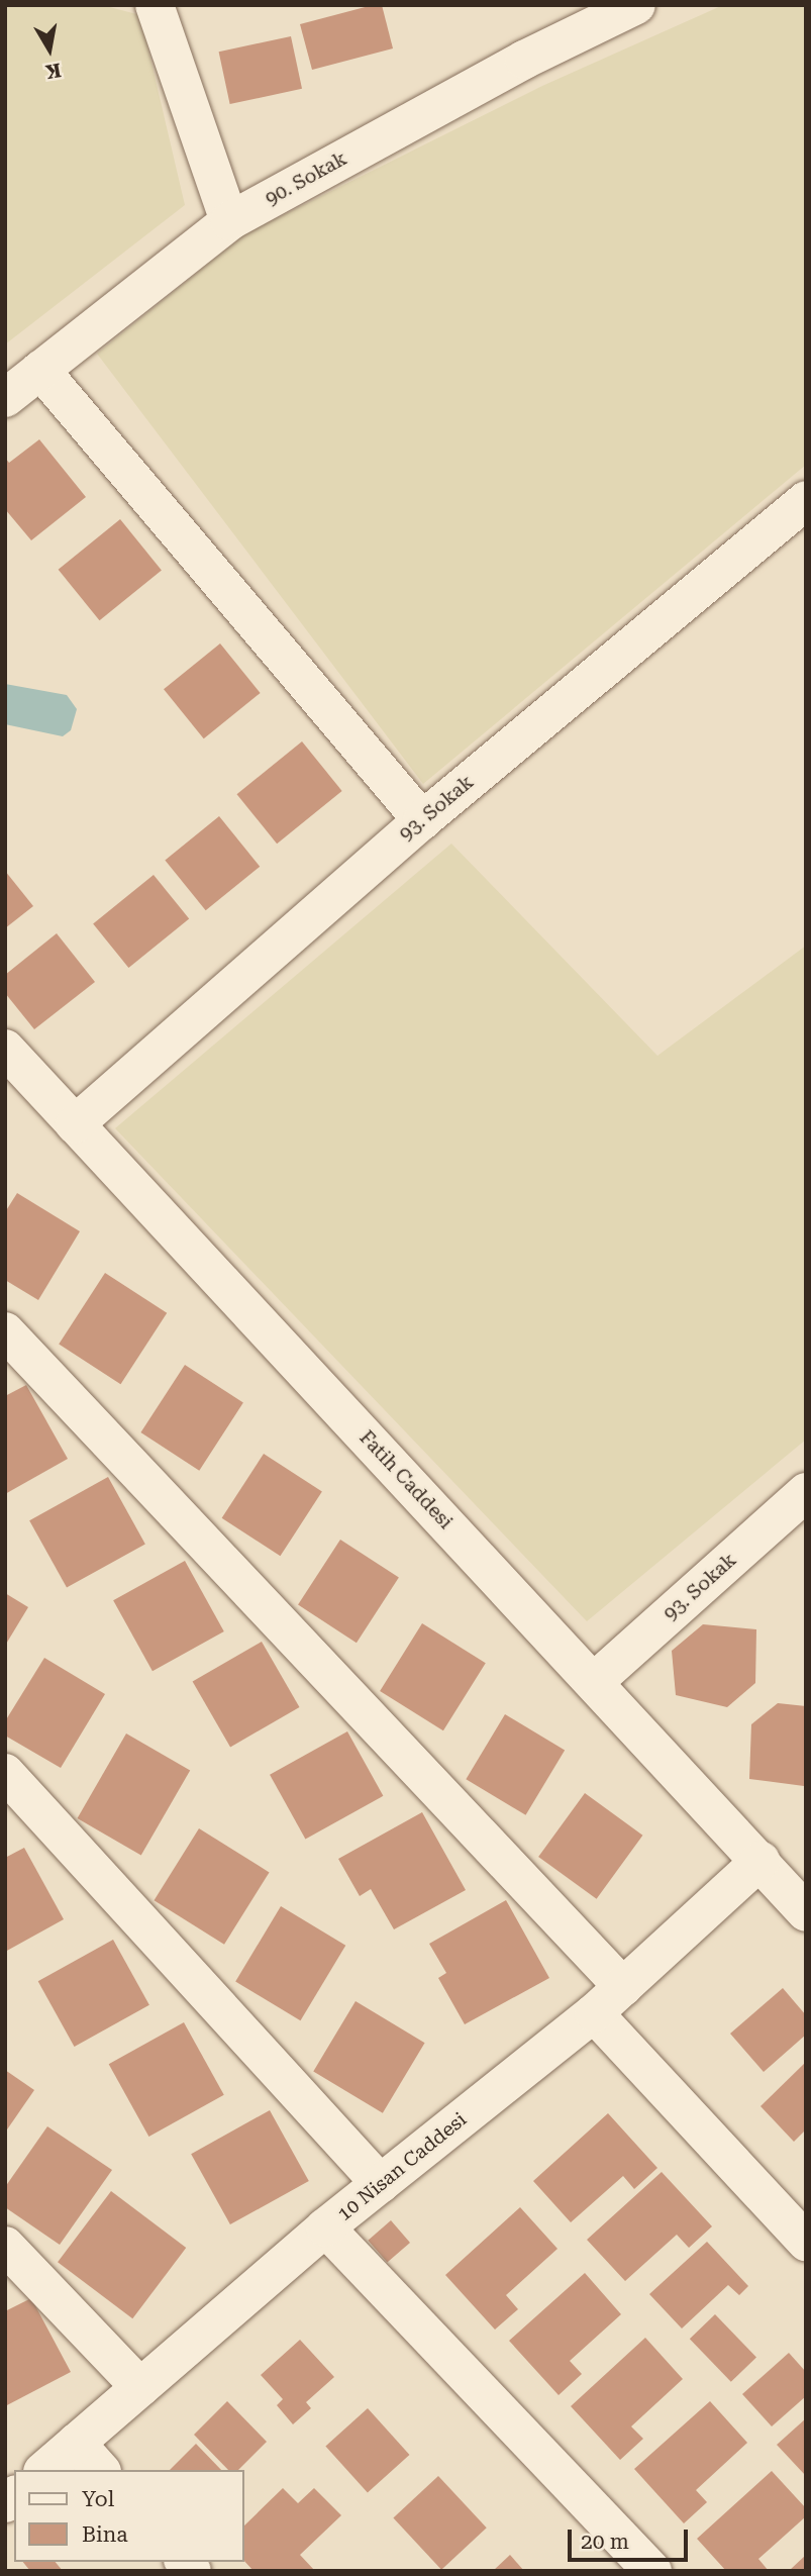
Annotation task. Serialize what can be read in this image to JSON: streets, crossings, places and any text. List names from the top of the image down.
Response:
{
  "streets": {
    "street": [
      "90. Sokak",
      "93. Sokak",
      "Fatih Caddesi",
      "10 Nisan Caddesi"
    ]
  },
  "crossings": [
    ["93. Sokak", "Fatih Caddesi"],
    ["Fatih Caddesi", "10 Nisan Caddesi"]
  ],
  "legend": ["Yol", "Bina"],
  "scale_bar": "20 m",
  "north": "bottom"
}
